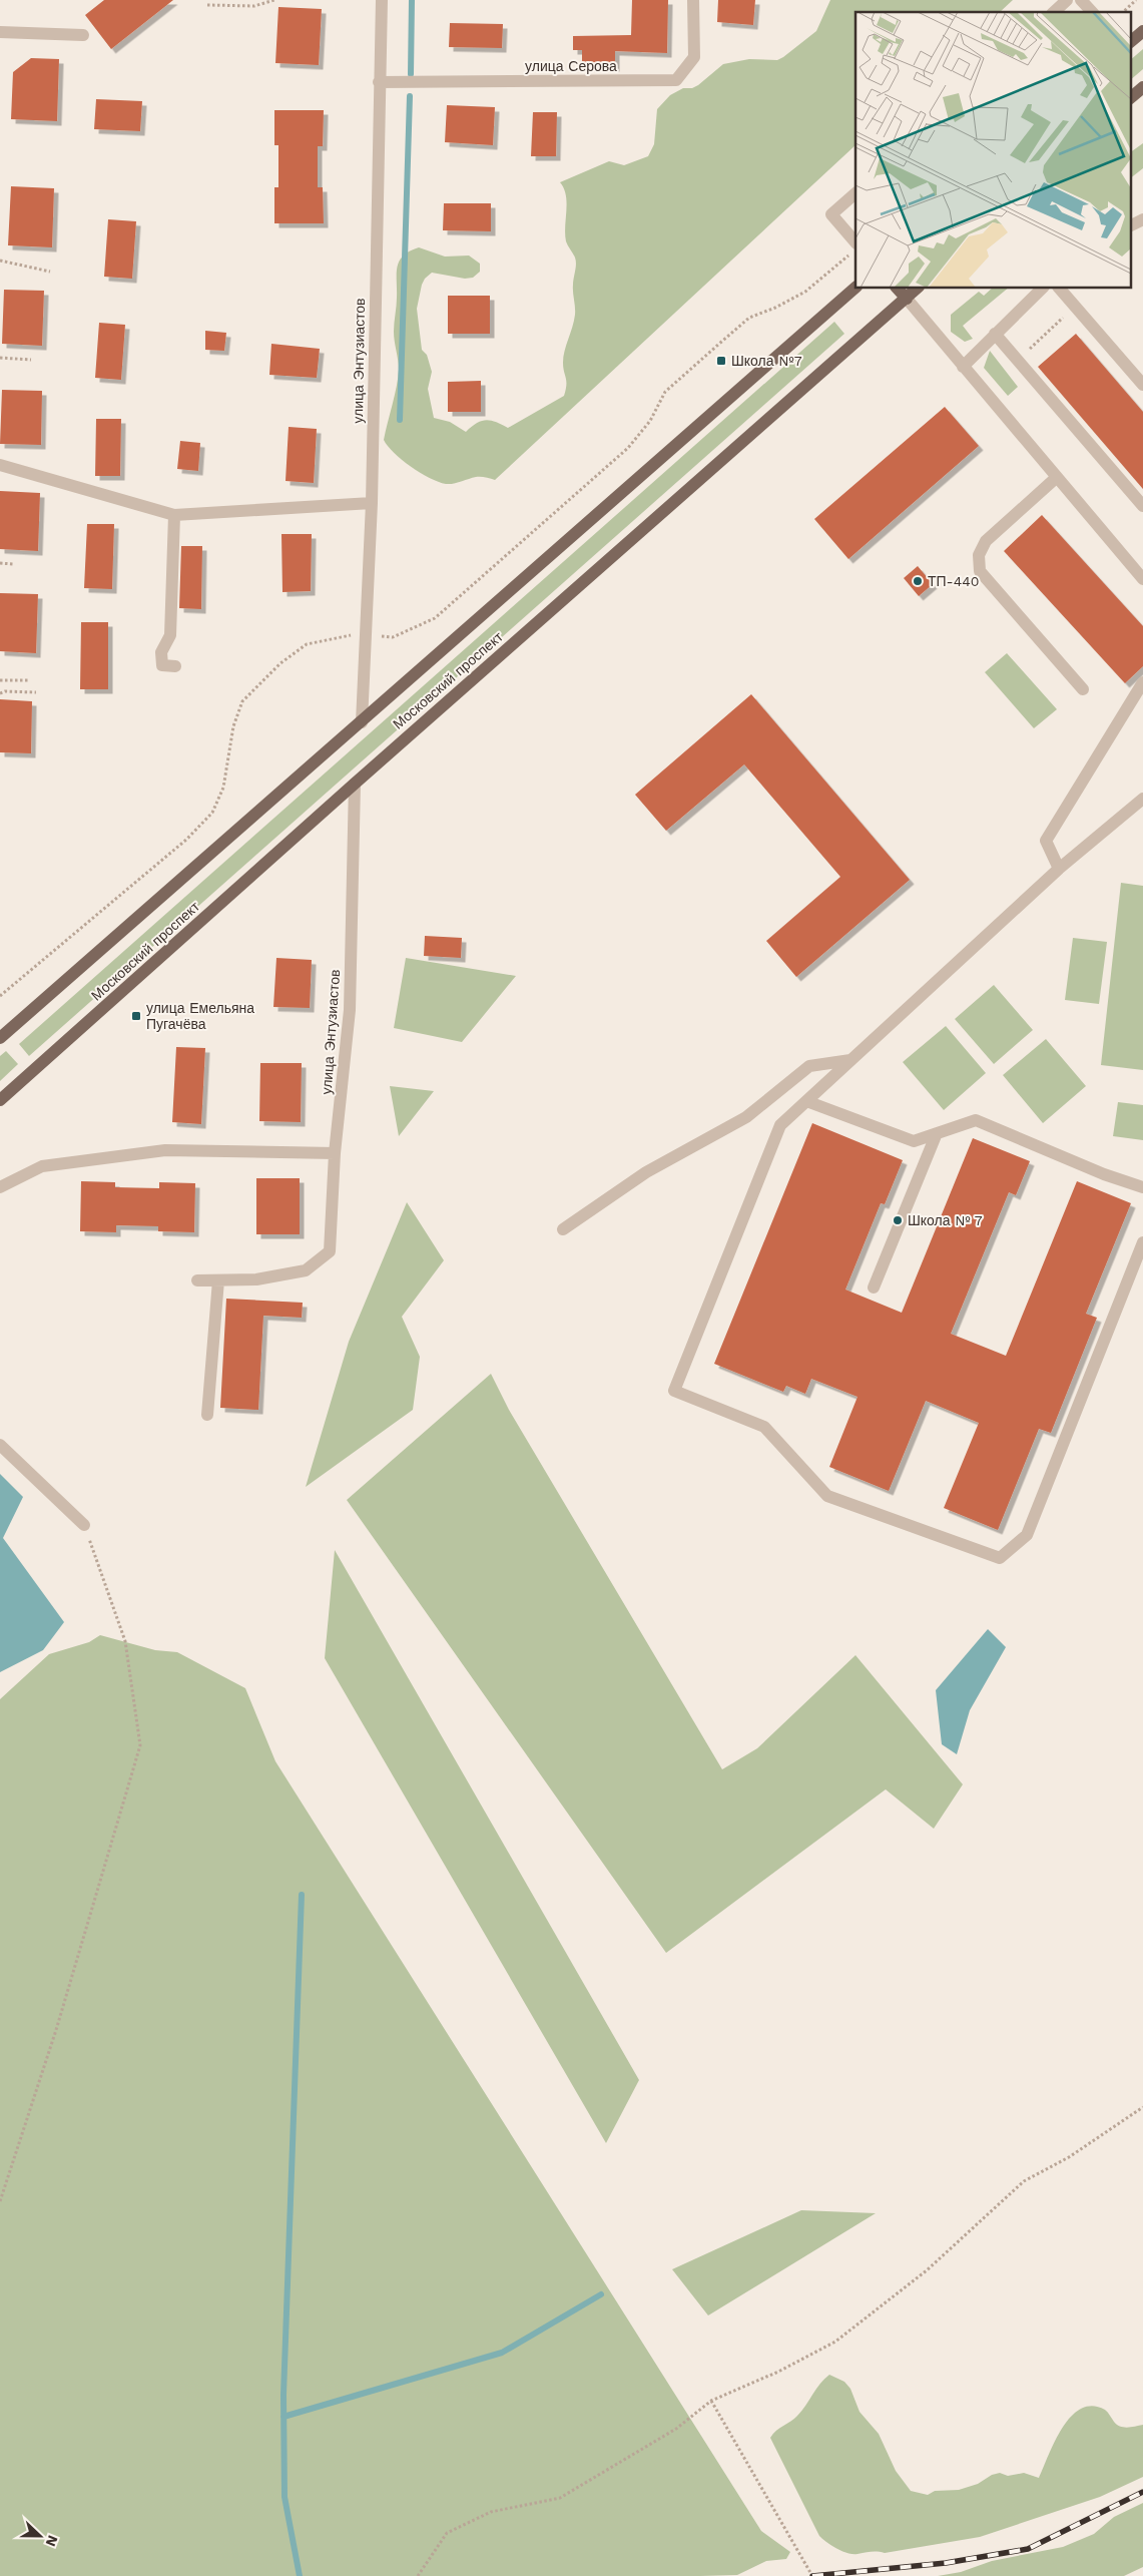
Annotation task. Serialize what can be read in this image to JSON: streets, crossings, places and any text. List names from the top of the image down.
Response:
{
  "streets": {
    "main road": ["Московский проспект"],
    "street": ["улица Серова", "улица Энтузиастов"]
  },
  "crossings": [
    ["улица Серова", "улица Энтузиастов"],
    ["улица Энтузиастов", "Московский проспект"]
  ],
  "places": {
    "transit": ["Школа №7", "улица Емельяна Пугачёва"],
    "other": ["ТП-440", "Школа № 7"]
  },
  "north": "right"
}
